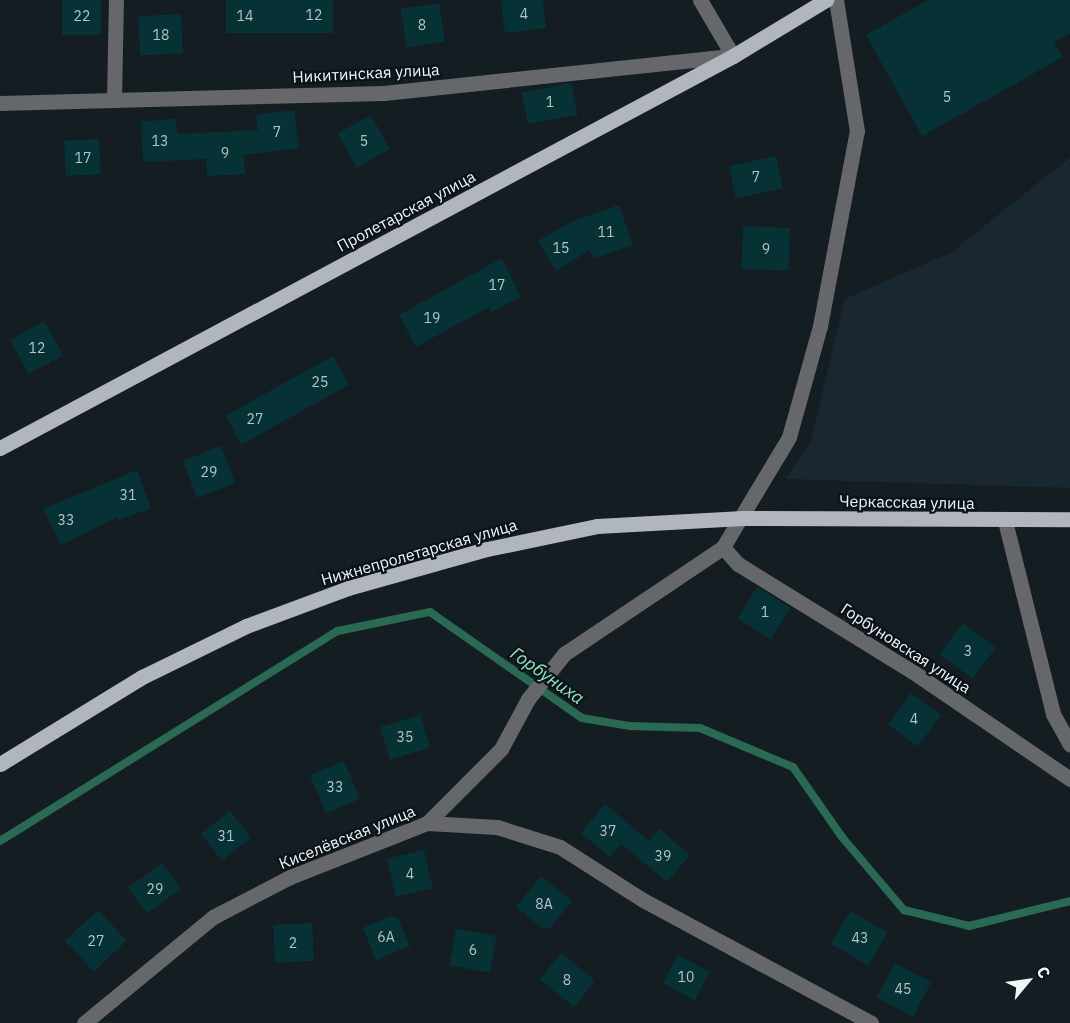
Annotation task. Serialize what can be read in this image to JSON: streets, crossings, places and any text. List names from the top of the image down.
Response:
{
  "streets": {
    "main road": ["Пролетарская улица", "Черкасская улица", "Нижнепролетарская улица"],
    "street": ["Никитинская улица", "Горбуновская улица", "Киселёвская улица"]
  },
  "crossings": [
    ["Никитинская улица", "Пролетарская улица"],
    ["Черкасская улица", "Нижнепролетарская улица"]
  ],
  "water": ["Горбуниха"],
  "house_numbers": [
    "4",
    "12",
    "22",
    "14",
    "8",
    "18",
    "5",
    "1",
    "7",
    "13",
    "5",
    "9",
    "17",
    "7",
    "11",
    "15",
    "9",
    "17",
    "19",
    "12",
    "25",
    "27",
    "29",
    "31",
    "33",
    "1",
    "3",
    "4",
    "35",
    "33",
    "37",
    "31",
    "39",
    "4",
    "29",
    "8А",
    "6А",
    "43",
    "27",
    "2",
    "6",
    "10",
    "8",
    "45"
  ],
  "north": "top right"
}
